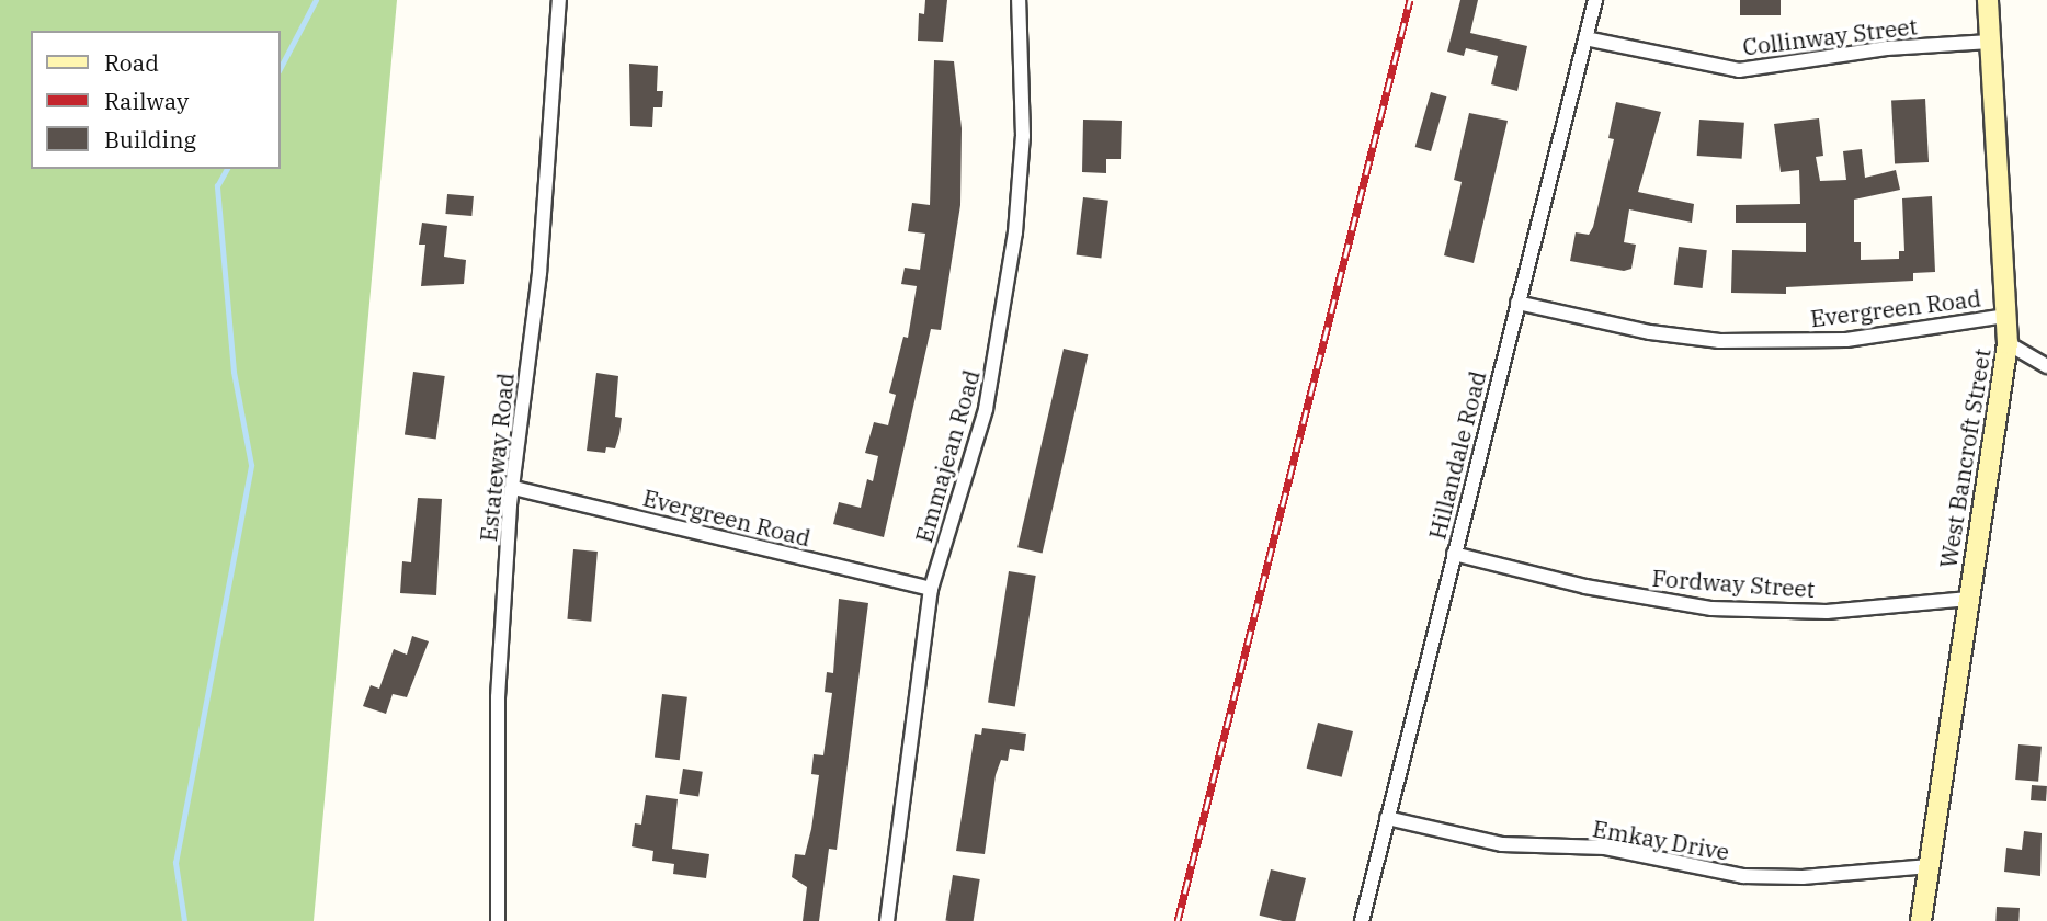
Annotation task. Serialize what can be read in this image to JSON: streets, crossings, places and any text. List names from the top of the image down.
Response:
{
  "streets": {
    "main road": ["West Bancroft Street"],
    "street": [
      "Collinway Street",
      "Evergreen Road",
      "Hillandale Road",
      "Emmajean Road",
      "Estateway Road",
      "Fordway Street",
      "Emkay Drive"
    ]
  },
  "crossings": [
    ["Collinway Street", "Hillandale Road"],
    ["Collinway Street", "West Bancroft Street"],
    ["Evergreen Road", "Hillandale Road"],
    ["Evergreen Road", "Emmajean Road"],
    ["Evergreen Road", "Estateway Road"],
    ["Evergreen Road", "West Bancroft Street"],
    ["Hillandale Road", "Fordway Street"],
    ["Hillandale Road", "Emkay Drive"],
    ["West Bancroft Street", "Fordway Street"],
    ["West Bancroft Street", "Emkay Drive"]
  ],
  "legend": ["Road", "Railway", "Building"]
}
